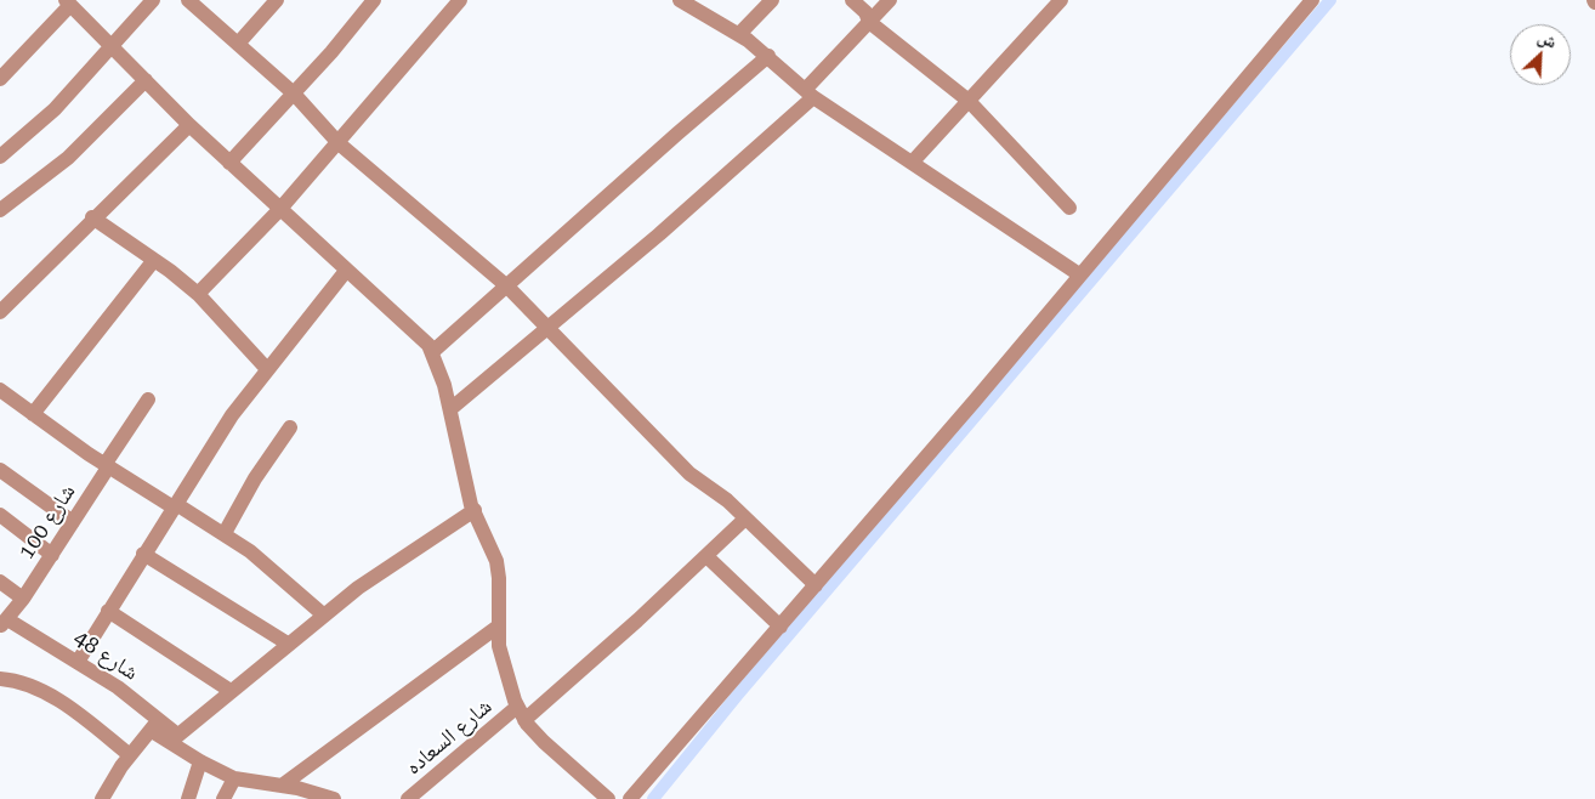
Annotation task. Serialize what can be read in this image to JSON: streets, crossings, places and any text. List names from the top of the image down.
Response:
{
  "streets": {
    "street": ["شارع 100", "شارع 48", "شارع السعاده"]
  },
  "crossings": [
    ["شارع 100", "شارع 48"]
  ],
  "north": "top right"
}
